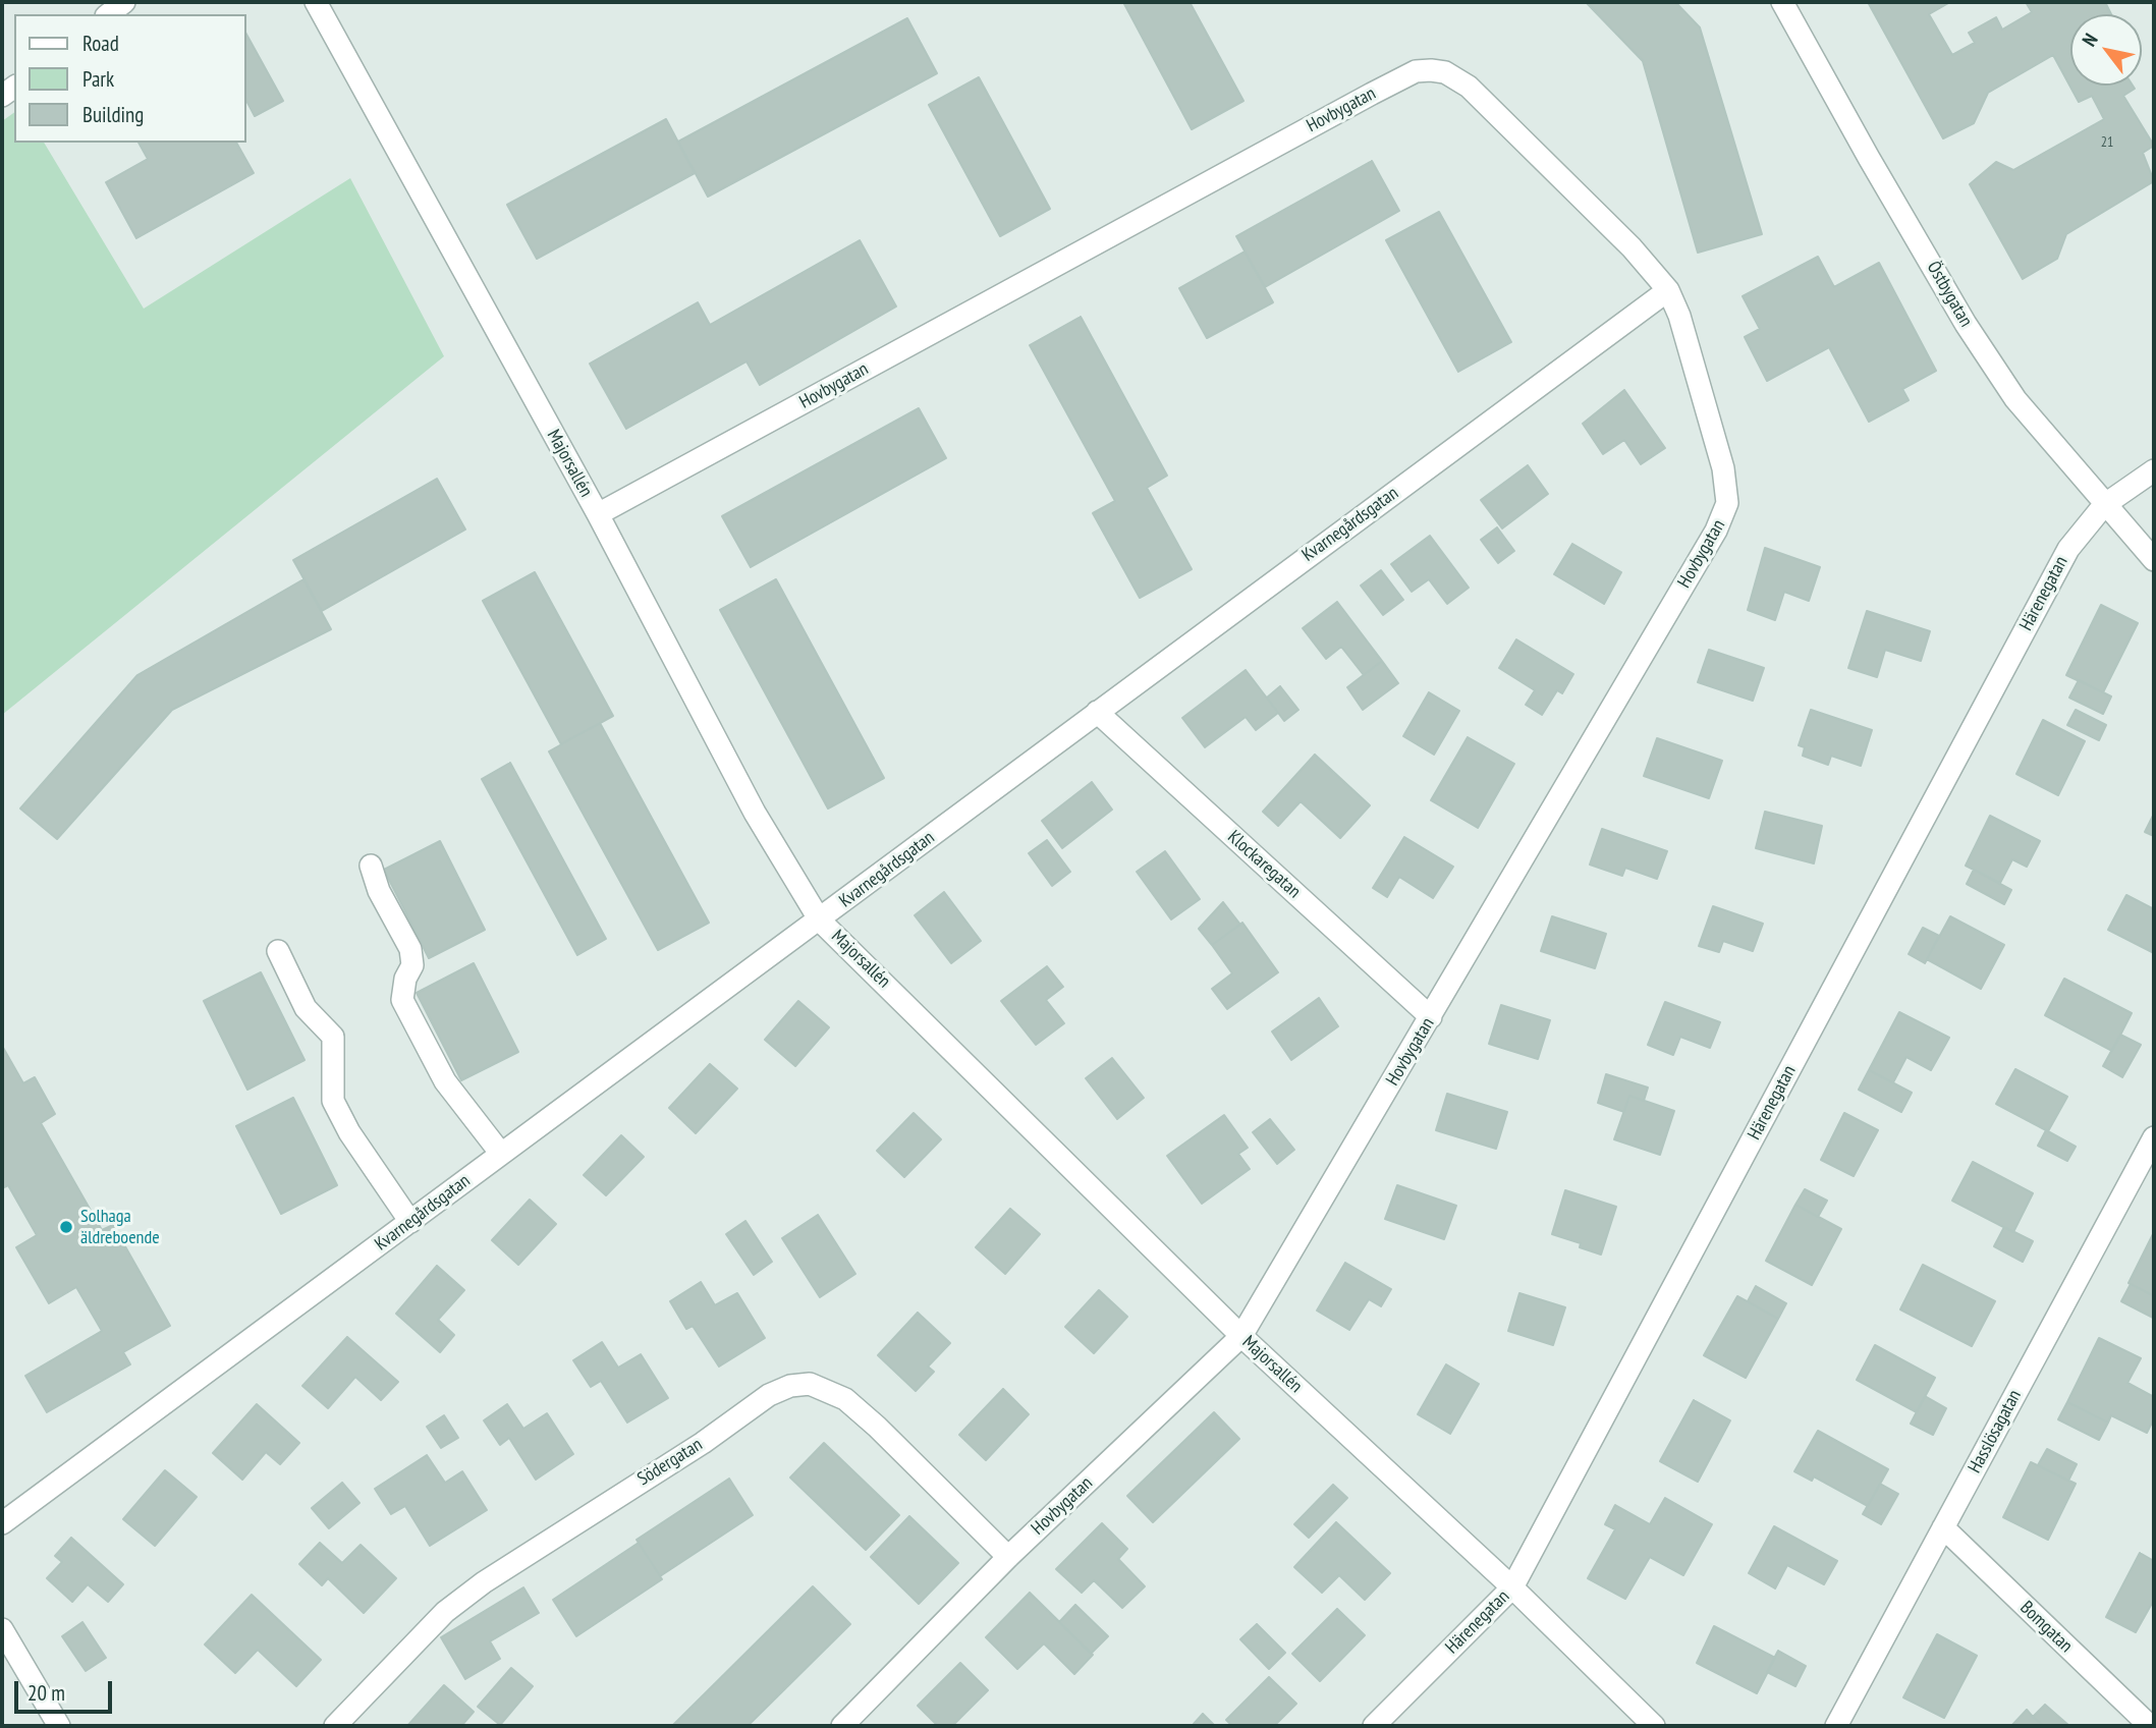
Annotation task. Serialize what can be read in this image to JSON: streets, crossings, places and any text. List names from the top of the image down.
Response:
{
  "streets": {
    "street": [
      "Hovbygatan",
      "Östbygatan",
      "Majorsallén",
      "Kvarnegårdsgatan",
      "Härenegatan",
      "Klockaregatan",
      "Hasslösagatan",
      "Södergatan",
      "Bomgatan"
    ]
  },
  "crossings": [
    ["Hovbygatan", "Majorsallén"],
    ["Hovbygatan", "Kvarnegårdsgatan"],
    ["Hovbygatan", "Klockaregatan"],
    ["Hovbygatan", "Södergatan"],
    ["Östbygatan", "Härenegatan"],
    ["Majorsallén", "Kvarnegårdsgatan"],
    ["Majorsallén", "Härenegatan"],
    ["Kvarnegårdsgatan", "Klockaregatan"],
    ["Hasslösagatan", "Bomgatan"]
  ],
  "places": ["Solhaga äldreboende"],
  "house_numbers": ["21"],
  "legend": ["Road", "Park", "Building"],
  "scale_bar": "20 m",
  "north": "top left"
}
